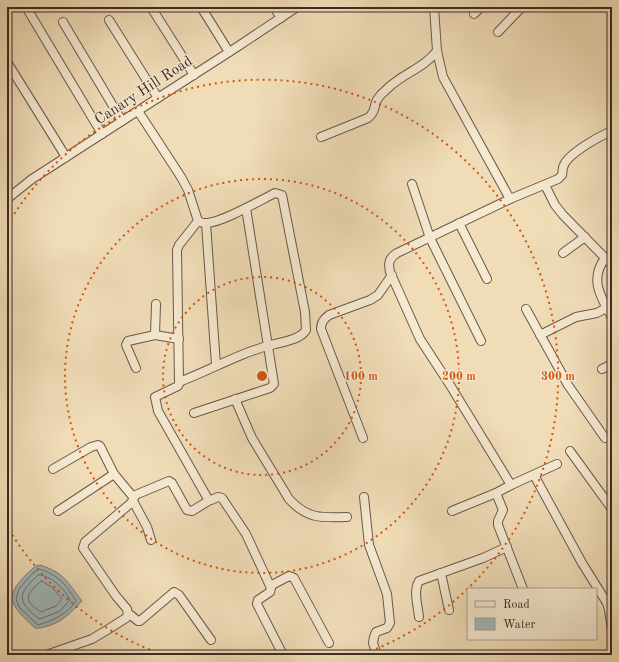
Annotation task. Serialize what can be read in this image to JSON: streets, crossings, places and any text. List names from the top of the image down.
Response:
{
  "streets": {
    "street": ["Canary Hill Road"]
  },
  "legend": ["Road", "Water"],
  "rings": ["100 m", "200 m", "300 m"]
}
